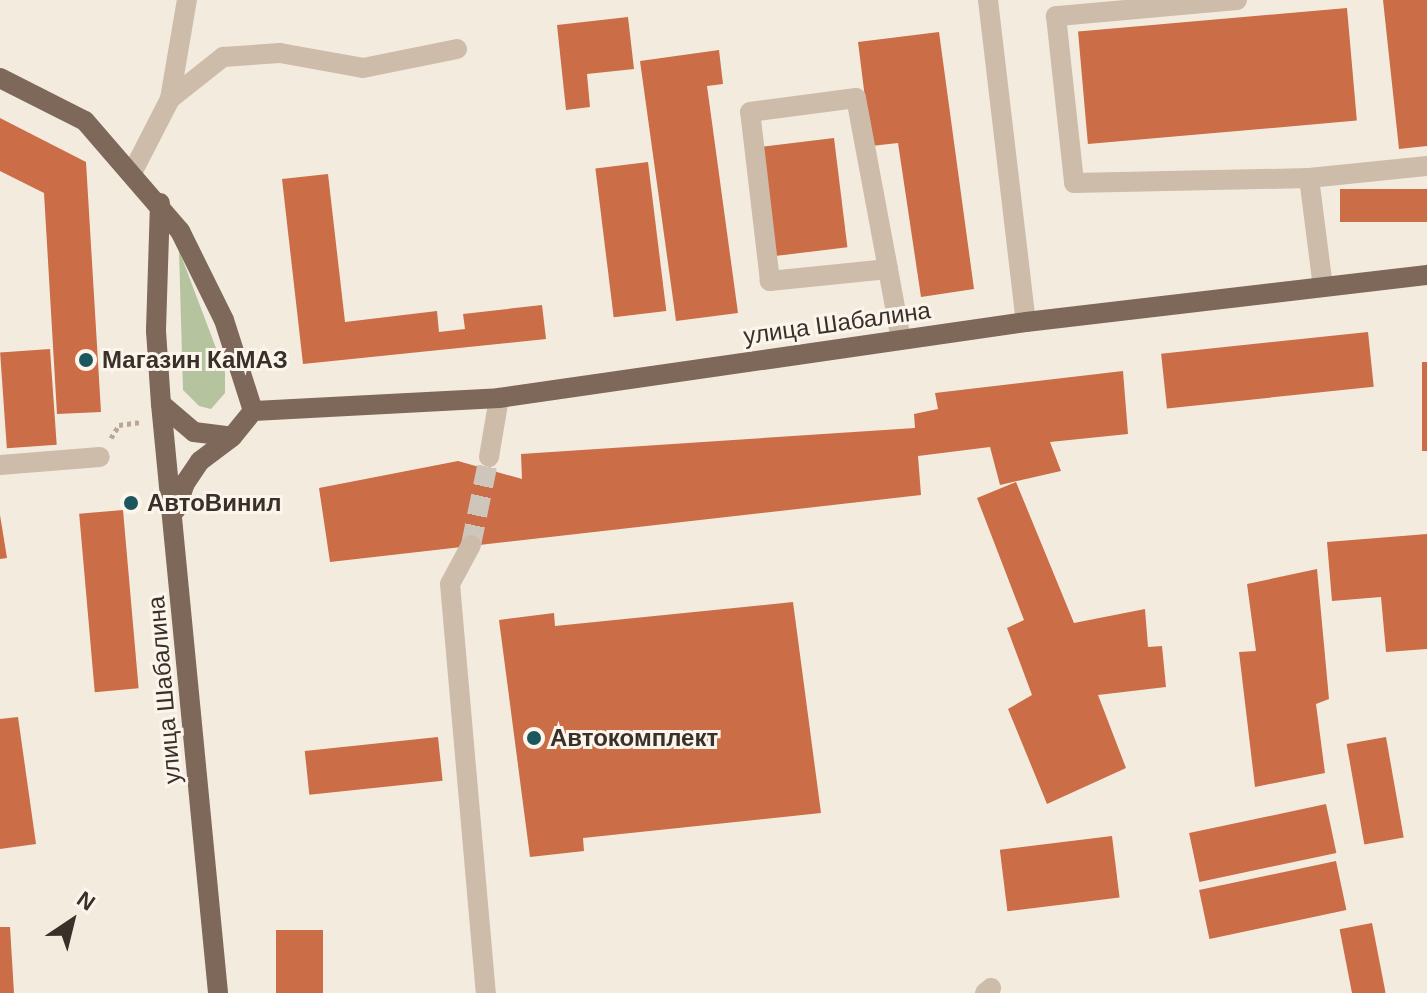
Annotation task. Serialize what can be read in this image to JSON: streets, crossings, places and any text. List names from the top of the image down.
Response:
{
  "streets": {
    "main road": ["улица Шабалина"]
  },
  "places": ["Магазин КаМАЗ", "АвтоВинил", "Автокомплект"],
  "north": "top right"
}
